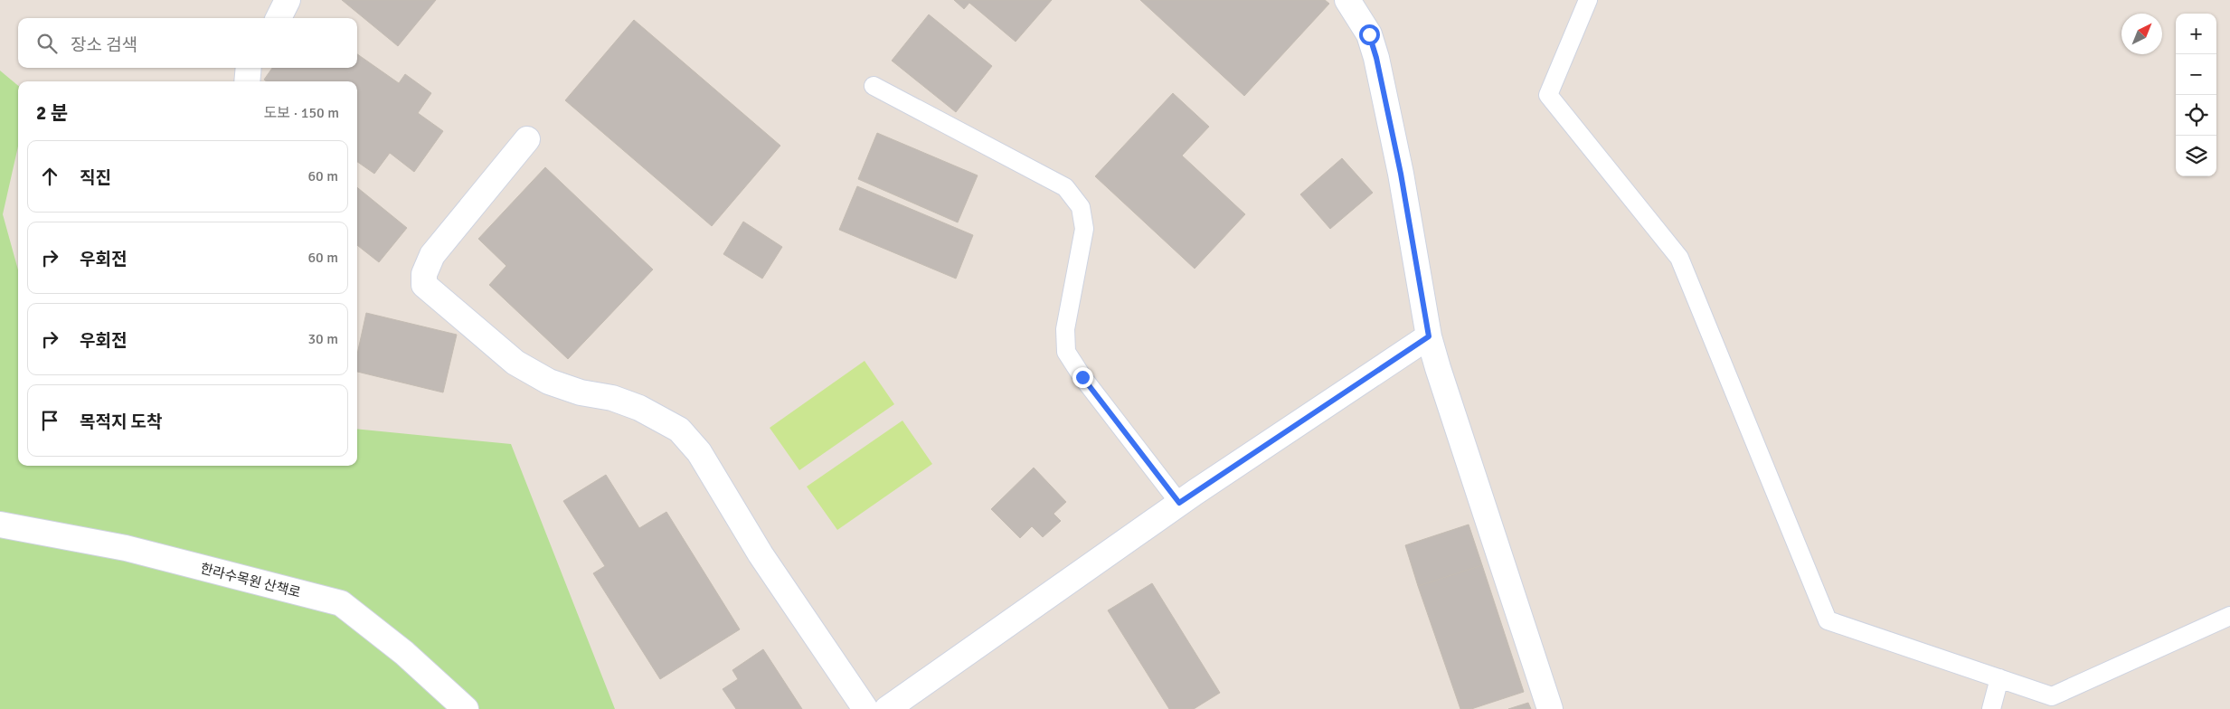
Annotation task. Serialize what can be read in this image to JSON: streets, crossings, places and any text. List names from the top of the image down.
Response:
{
  "streets": {
    "street": ["한라수목원 산책로"]
  },
  "north": "top right",
  "page": {
    "map_buttons": ["+", "−"],
    "search": "장소 검색",
    "heading": ["2 분", "도보 · 150 m"],
    "list": [
      ["직진", "60 m"],
      ["우회전", "60 m"],
      ["우회전", "30 m"],
      "목적지 도착"
    ]
  }
}
